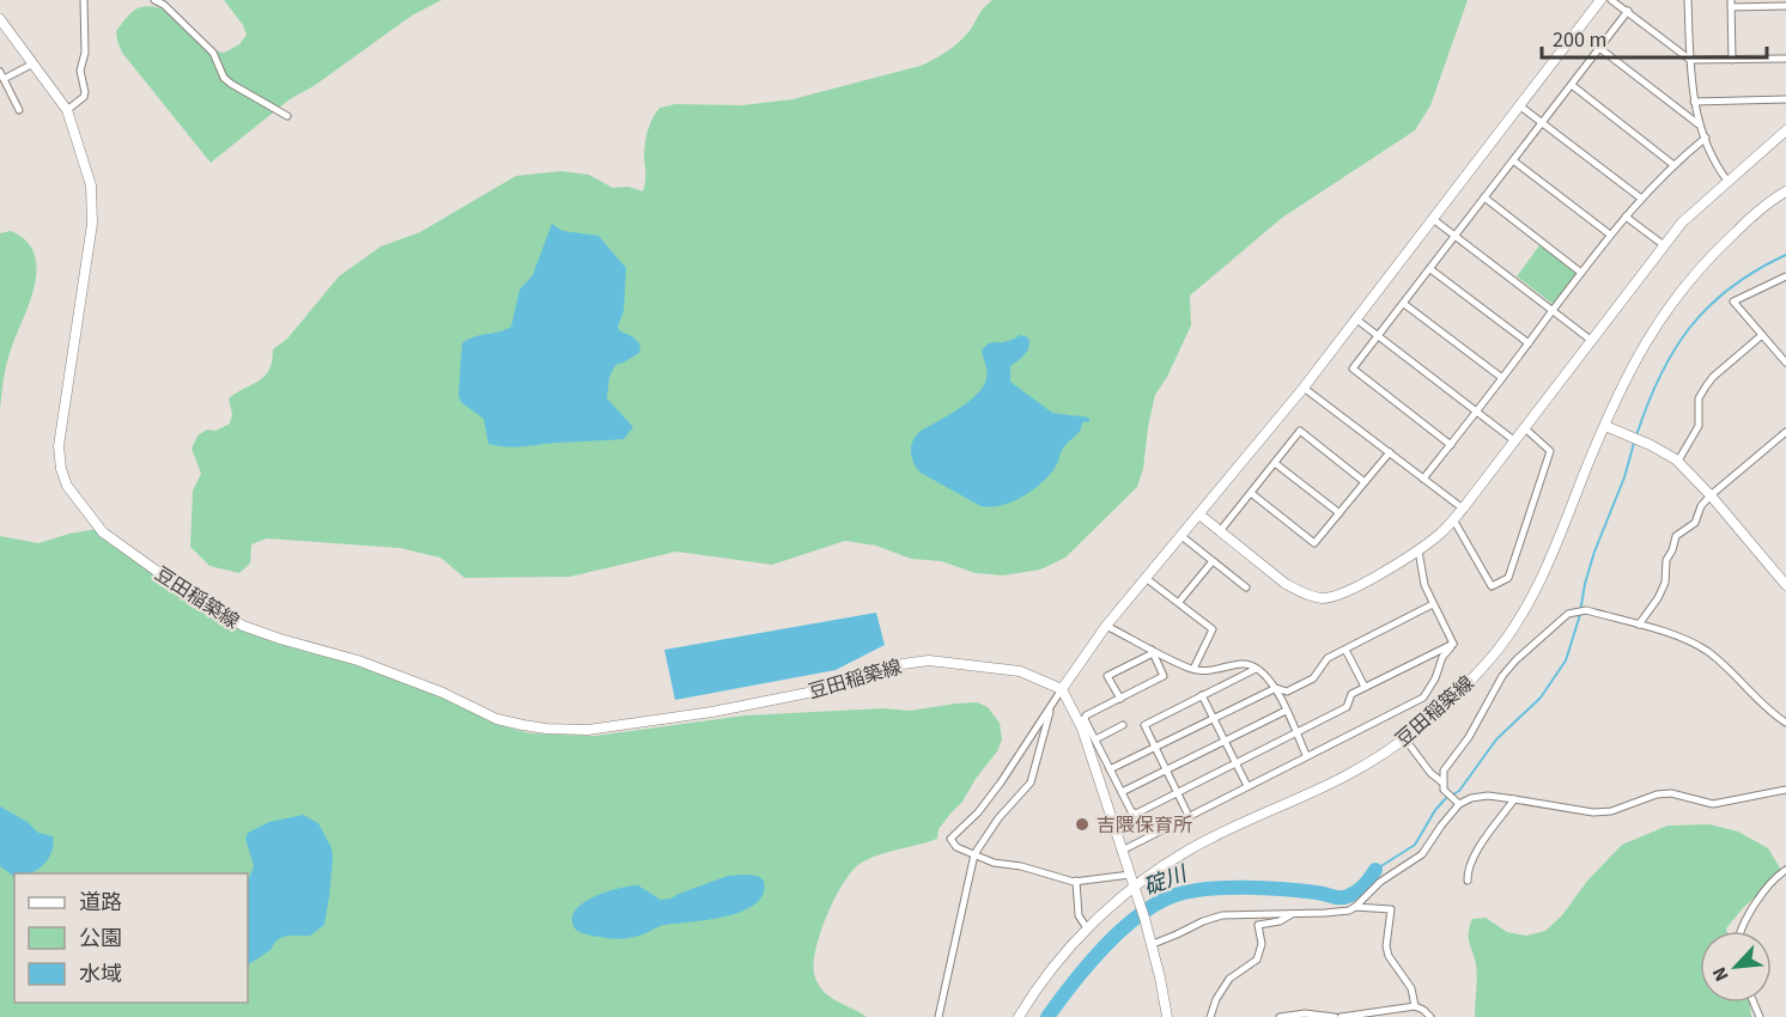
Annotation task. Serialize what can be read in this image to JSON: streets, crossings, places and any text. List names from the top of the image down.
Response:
{
  "streets": {
    "main road": ["豆田稲築線"]
  },
  "water": ["碇川"],
  "places": ["吉隈保育所"],
  "legend": ["道路", "公園", "水域"],
  "scale_bar": "200 m",
  "north": "bottom left"
}
